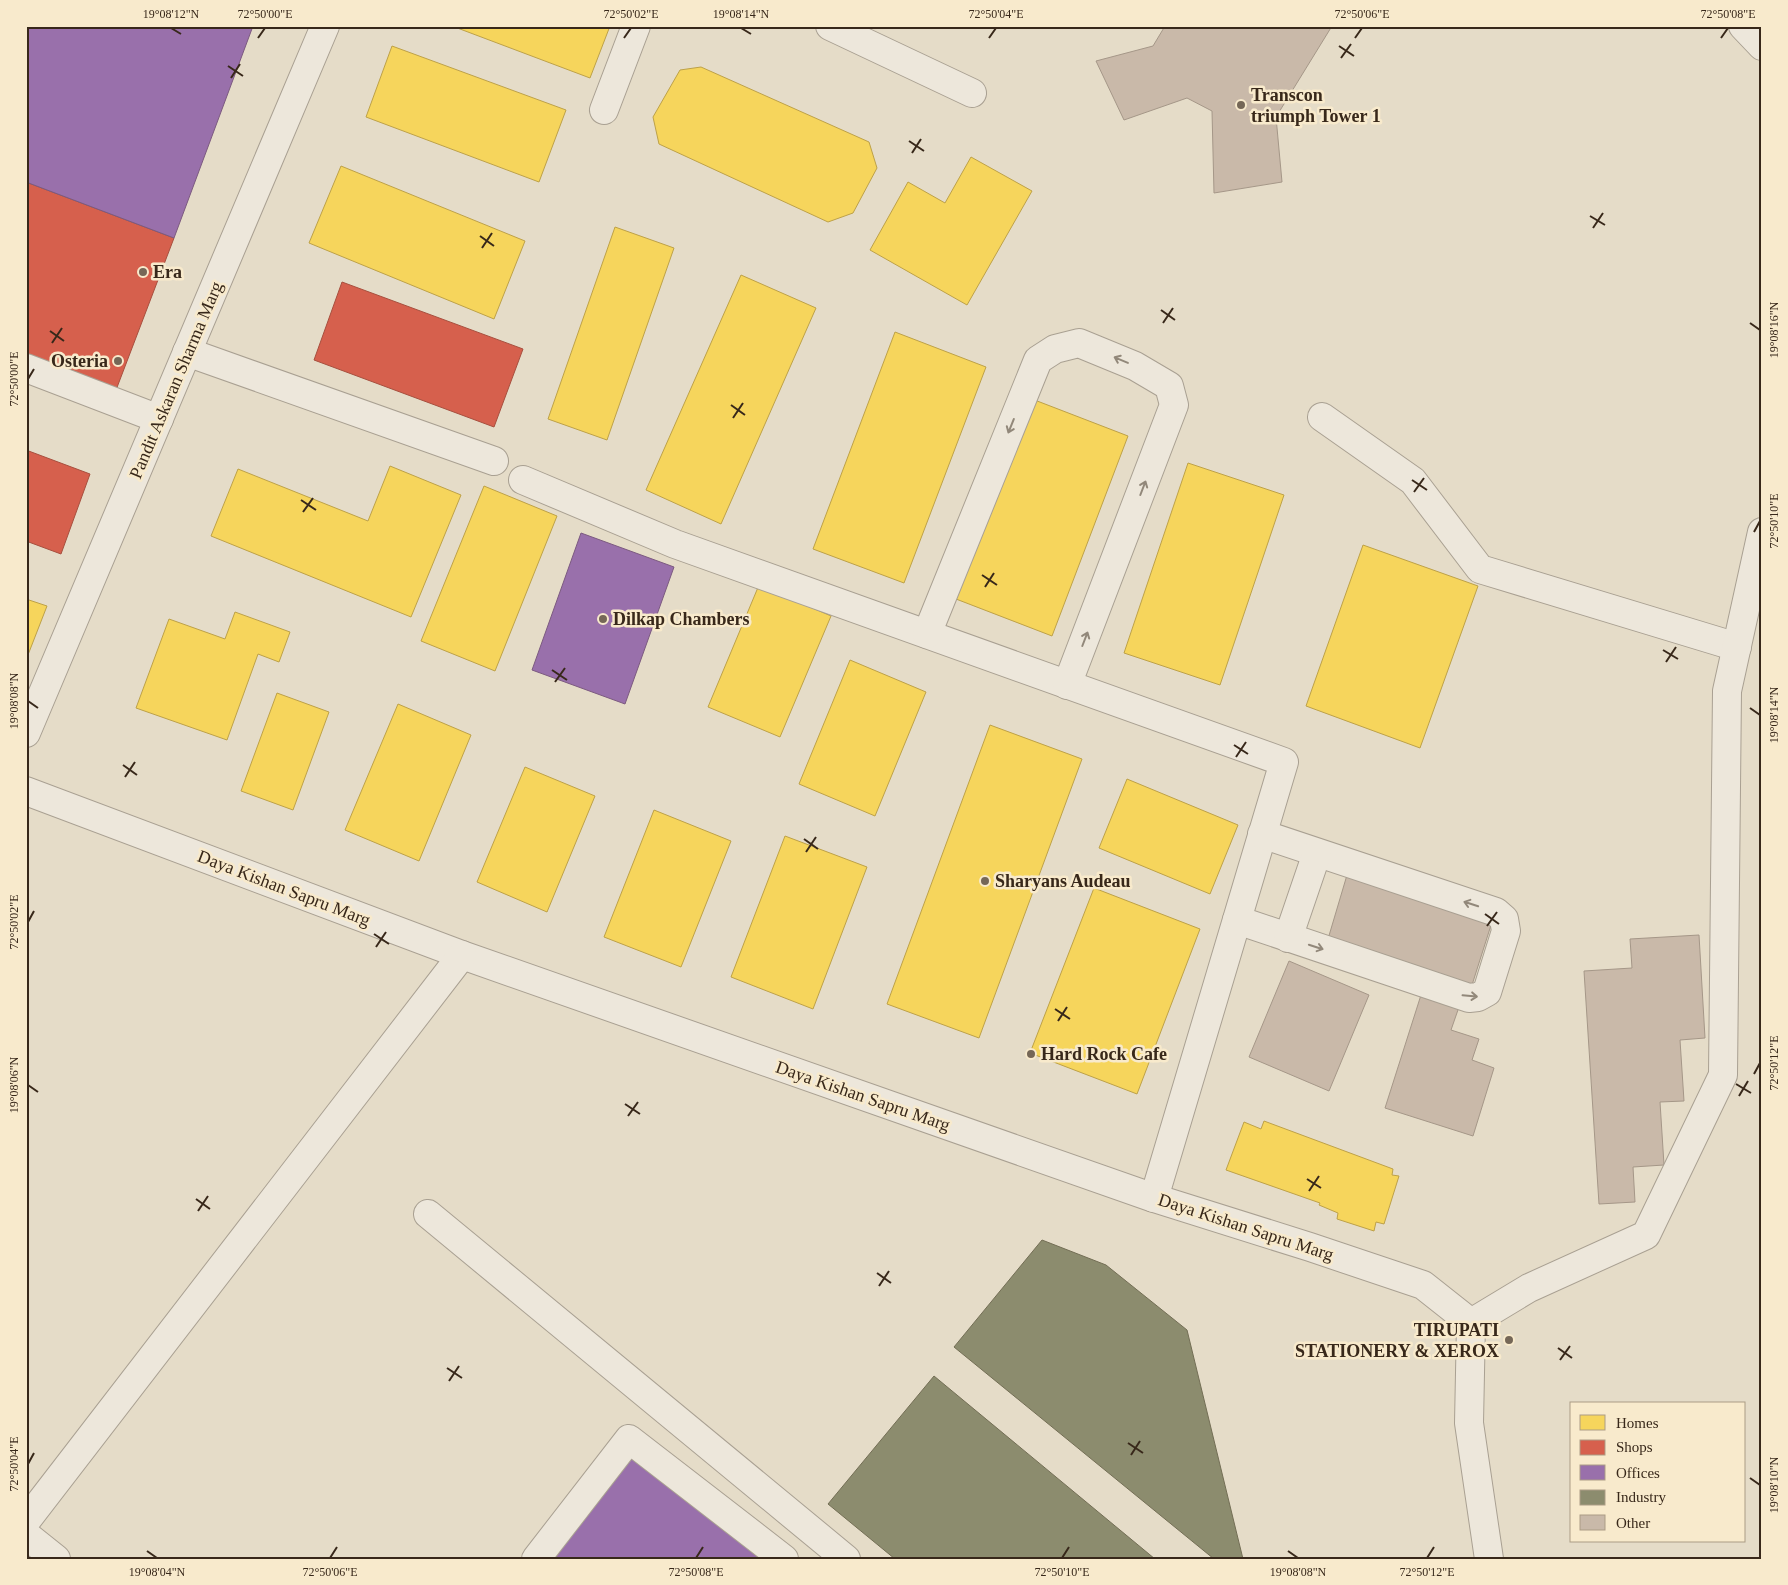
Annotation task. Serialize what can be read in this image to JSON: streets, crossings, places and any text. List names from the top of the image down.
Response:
{
  "streets": {
    "street": ["Pandit Askaran Sharma Marg", "Daya Kishan Sapru Marg"]
  },
  "places": [
    "Transcon triumph Tower 1",
    "Era",
    "Osteria",
    "Dilkap Chambers",
    "Sharyans Audeau",
    "Hard Rock Cafe",
    "TIRUPATI STATIONERY & XEROX"
  ],
  "legend": [
    "Homes",
    "Shops",
    "Offices",
    "Industry",
    "Other"
  ],
  "coordinates": [
    "19°08'12\"N",
    "72°50'00\"E",
    "72°50'02\"E",
    "19°08'14\"N",
    "72°50'04\"E",
    "72°50'06\"E",
    "72°50'08\"E",
    "19°08'16\"N",
    "72°50'10\"E",
    "19°08'08\"N",
    "72°50'12\"E",
    "19°08'06\"N",
    "19°08'10\"N",
    "19°08'04\"N"
  ]
}
